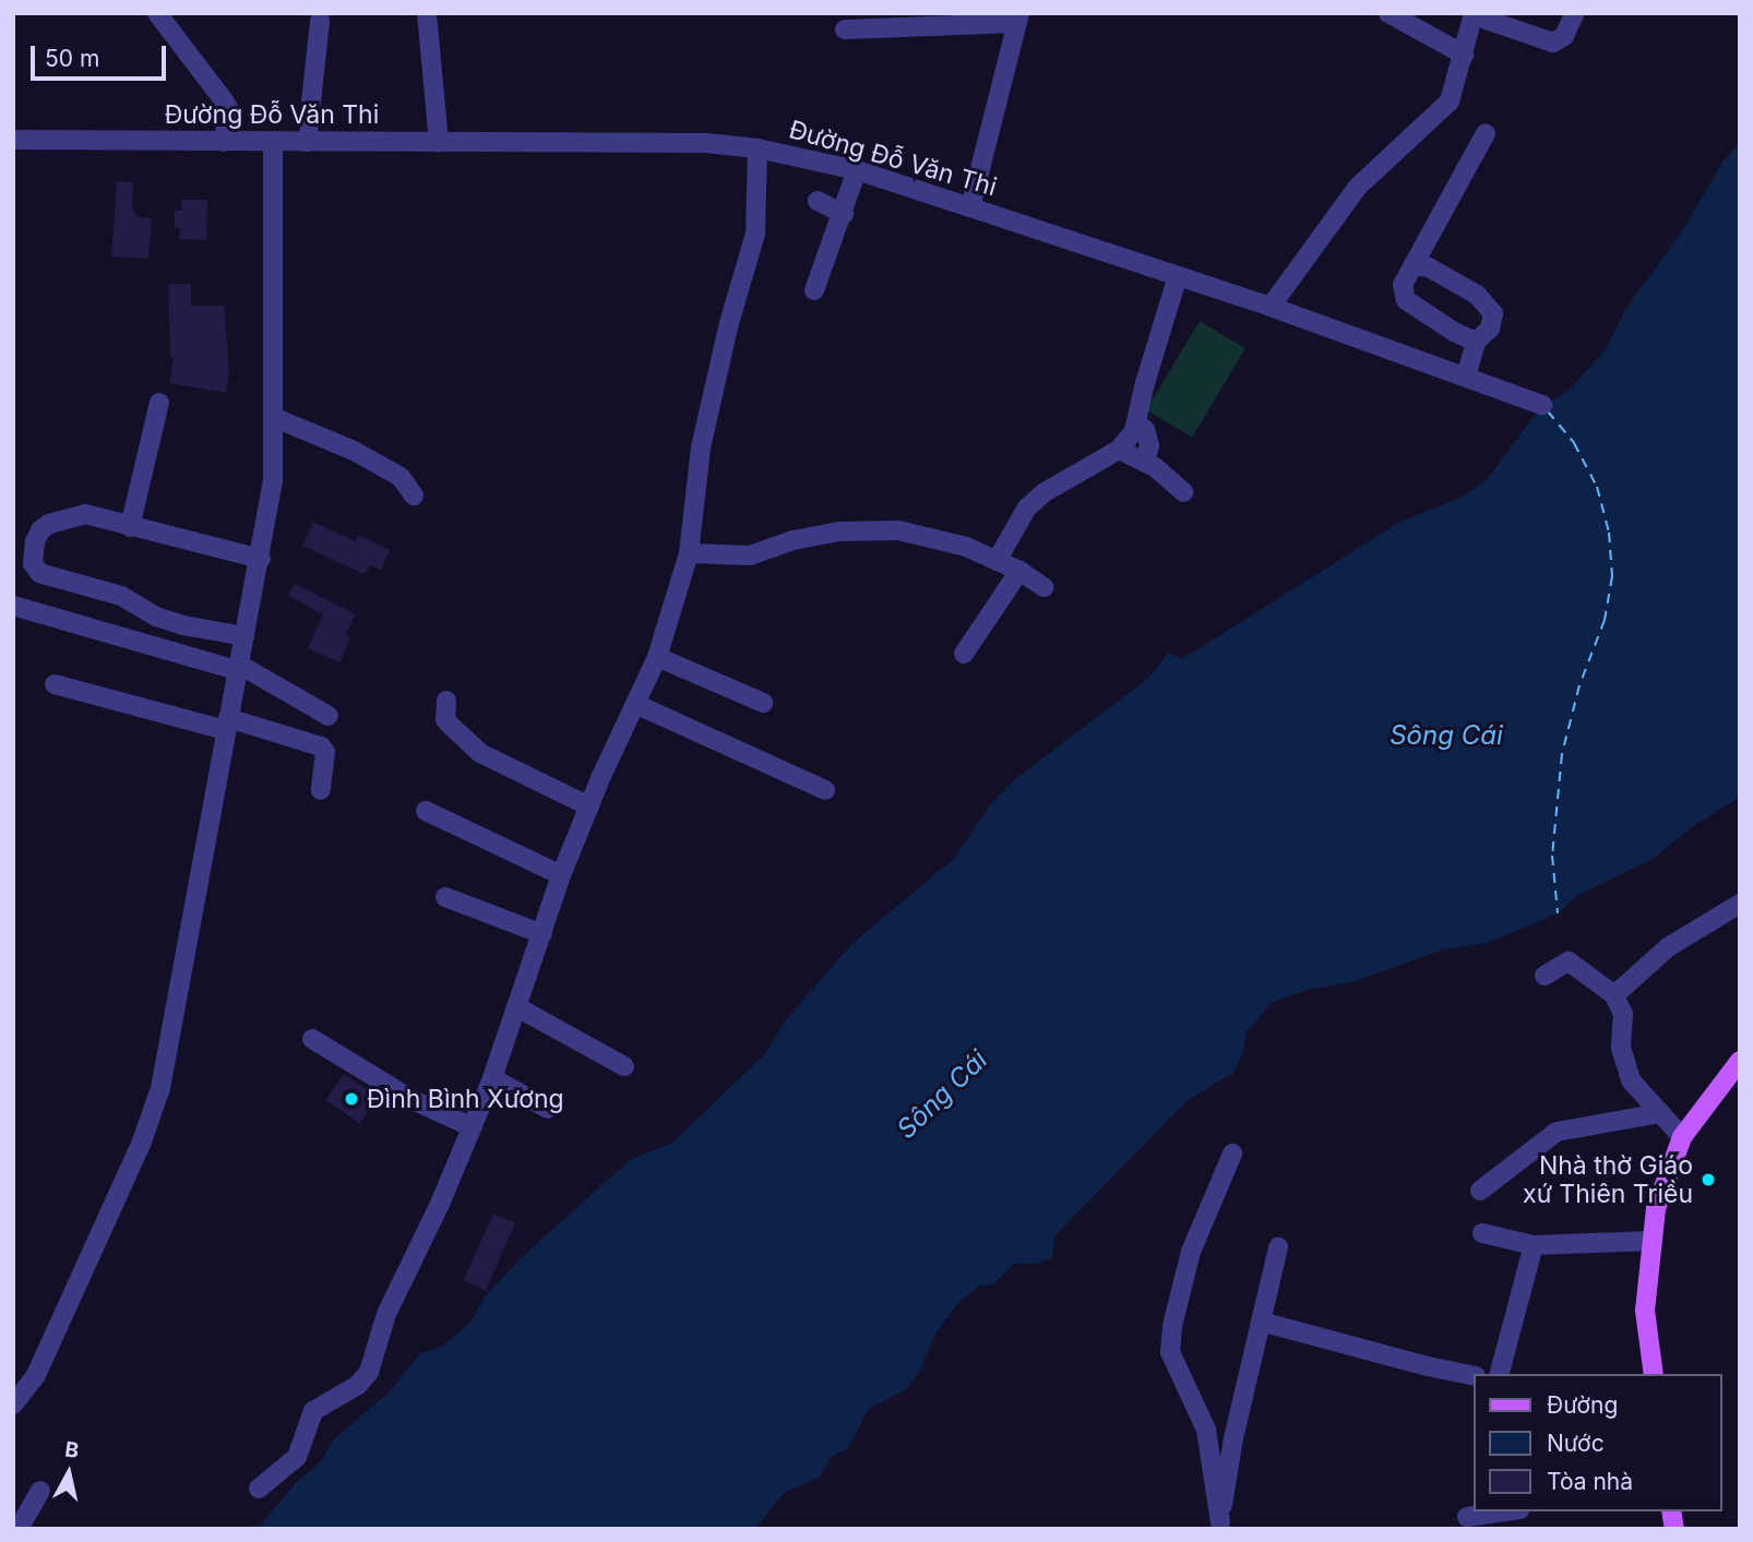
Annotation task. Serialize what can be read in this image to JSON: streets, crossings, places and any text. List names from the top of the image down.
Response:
{
  "streets": {
    "street": ["Đường Đỗ Văn Thi"]
  },
  "water": ["Sông Cái"],
  "places": ["Đình Bình Xương", "Nhà thờ Giáo xứ Thiên Triều"],
  "legend": ["Đường", "Nước", "Tòa nhà"],
  "scale_bar": "50 m",
  "north": "top"
}
